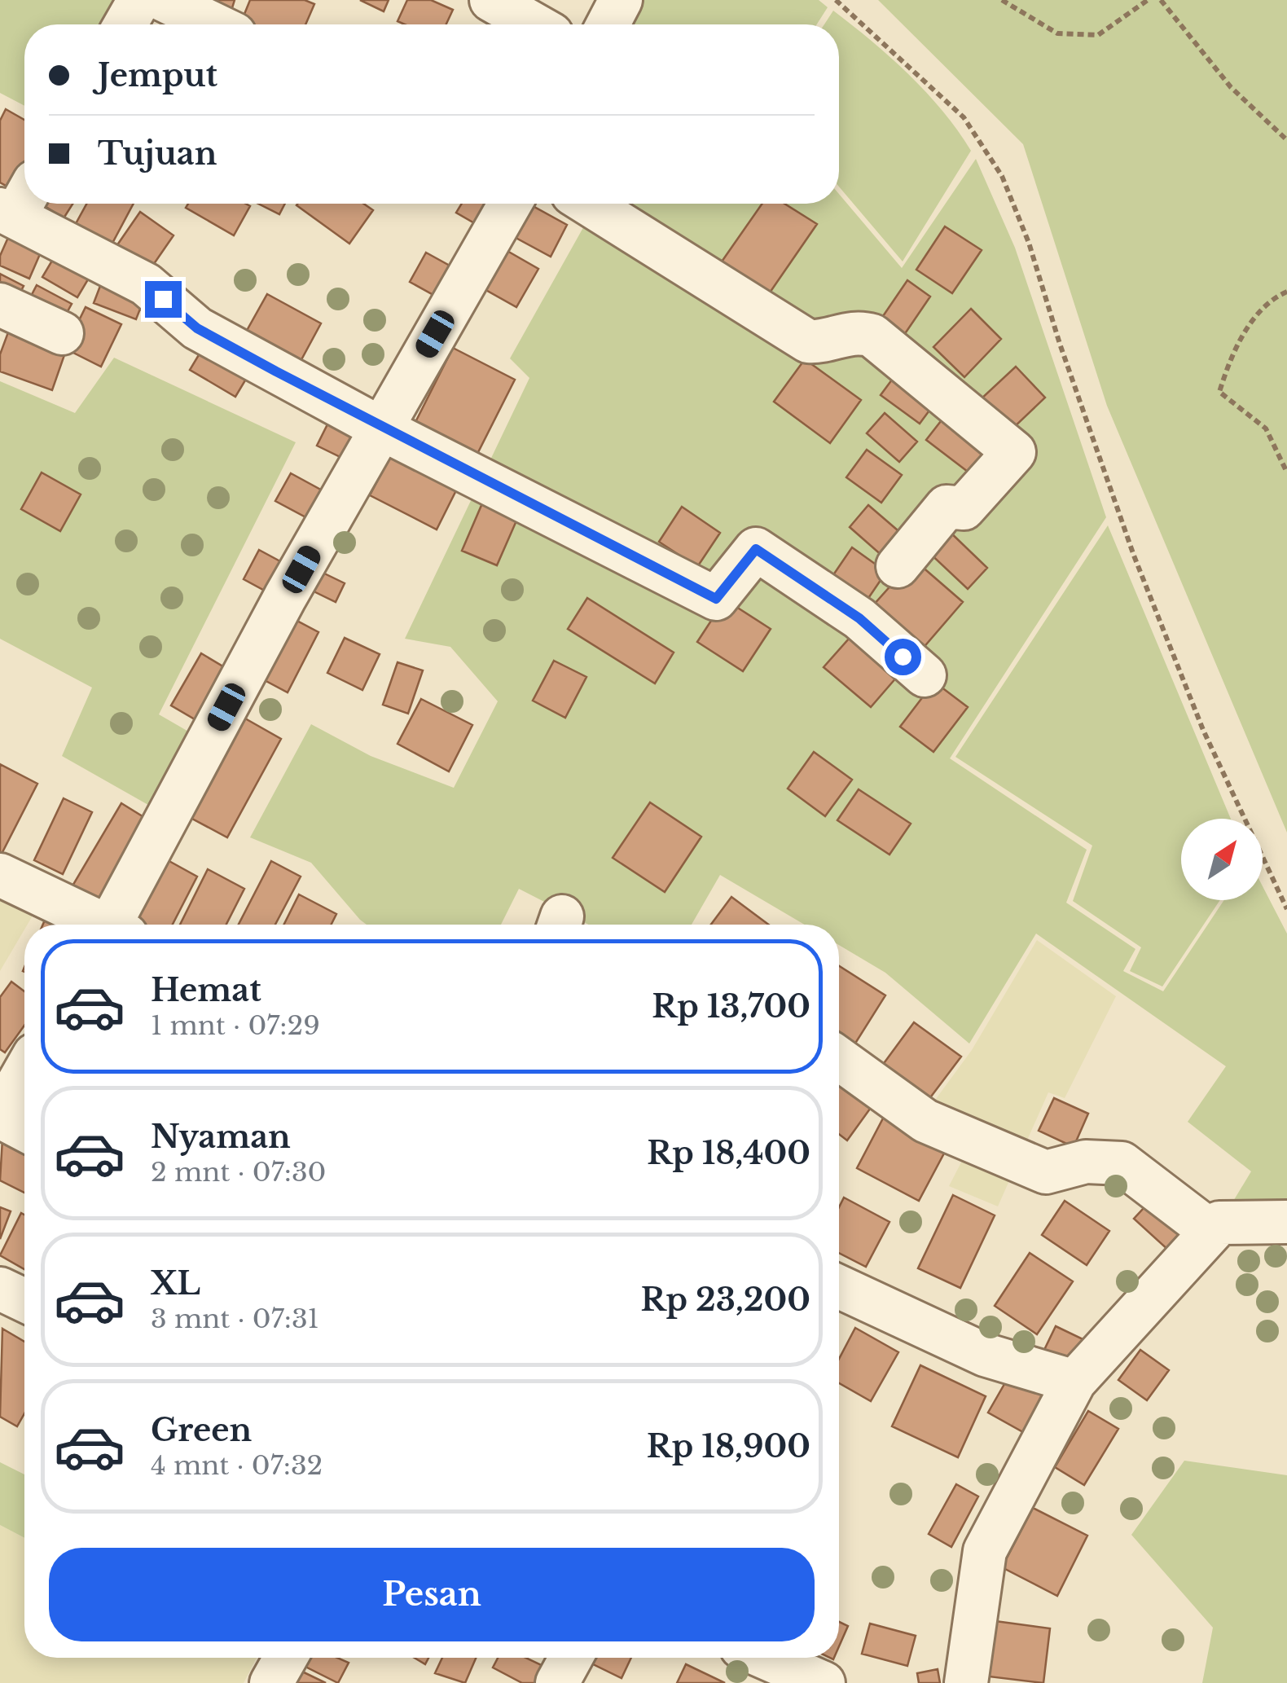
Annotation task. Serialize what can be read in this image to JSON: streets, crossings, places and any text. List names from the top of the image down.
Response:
{
  "north": "top right",
  "page": {
    "banner": ["Jemput", "Tujuan"],
    "list": [
      {
        "name": "Hemat",
        "note": "1 mnt · 07:29",
        "value": "Rp 13,700"
      },
      {
        "name": "Nyaman",
        "note": "2 mnt · 07:30",
        "value": "Rp 18,400"
      },
      {
        "name": "XL",
        "note": "3 mnt · 07:31",
        "value": "Rp 23,200"
      },
      {
        "name": "Green",
        "note": "4 mnt · 07:32",
        "value": "Rp 18,900"
      }
    ],
    "buttons": "Pesan"
  }
}
